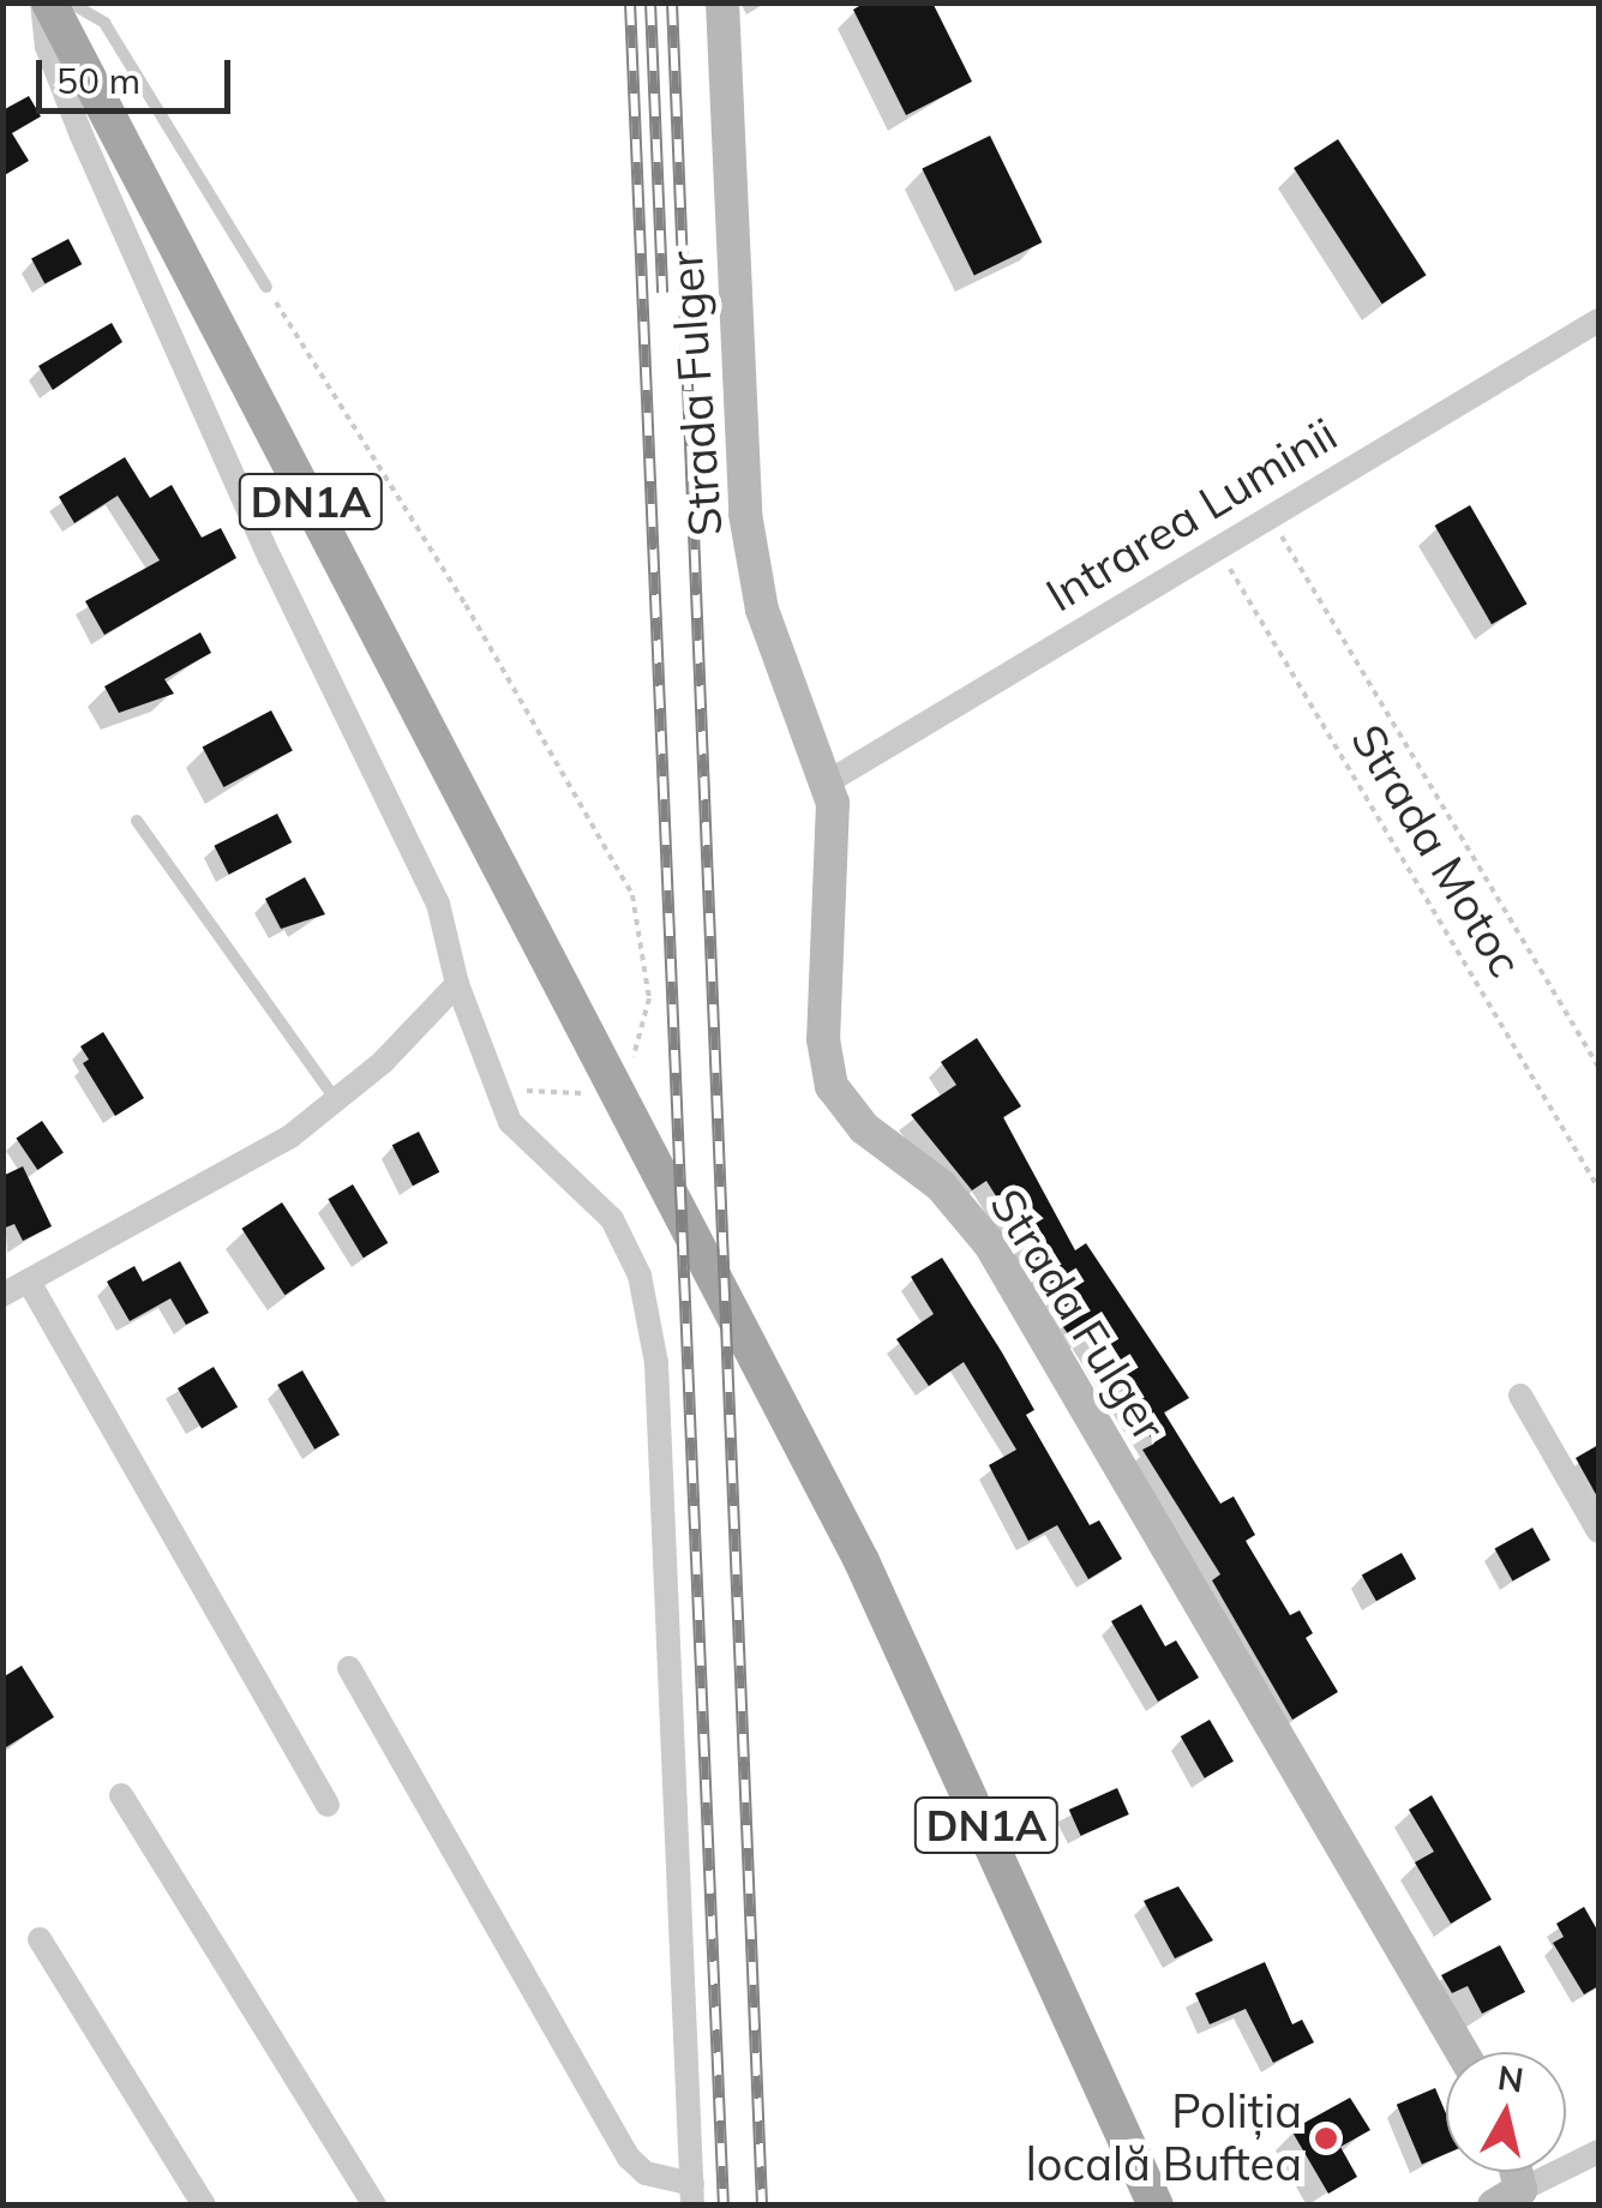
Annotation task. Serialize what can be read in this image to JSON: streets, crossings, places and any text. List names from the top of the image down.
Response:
{
  "streets": {
    "main road": ["DN1A"],
    "street": ["Strada Fulger", "Intrarea Luminii"],
    "path": ["Strada Motoc"]
  },
  "crossings": [
    ["Strada Fulger", "Intrarea Luminii"],
    ["Intrarea Luminii", "Strada Motoc"]
  ],
  "places": ["Poliția locală Buftea"],
  "scale_bar": "50 m",
  "north": "top"
}
